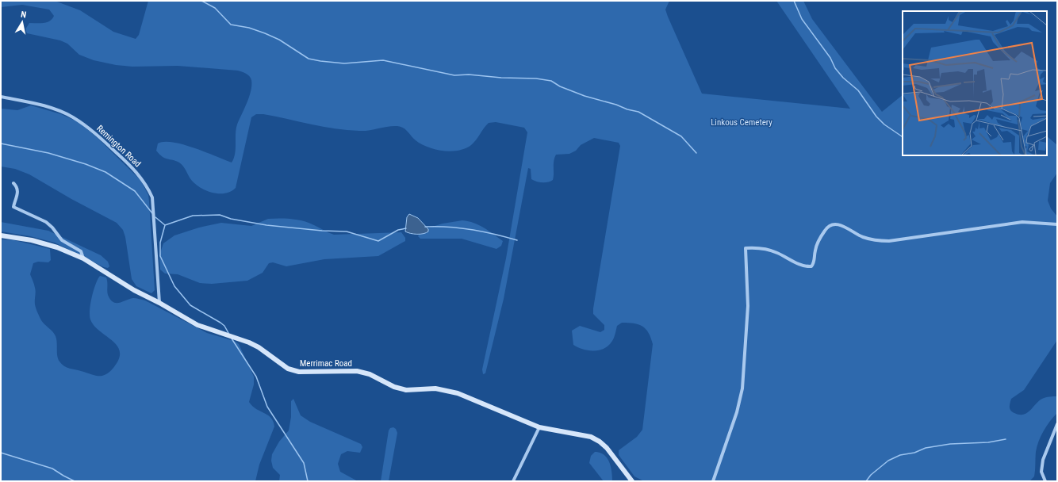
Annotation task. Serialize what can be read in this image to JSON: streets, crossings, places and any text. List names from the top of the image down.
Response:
{
  "streets": {
    "street": ["Remington Road", "Merrimac Road"]
  },
  "crossings": [
    ["Remington Road", "Merrimac Road"]
  ],
  "parks": ["Linkous Cemetery"],
  "north": "top"
}
